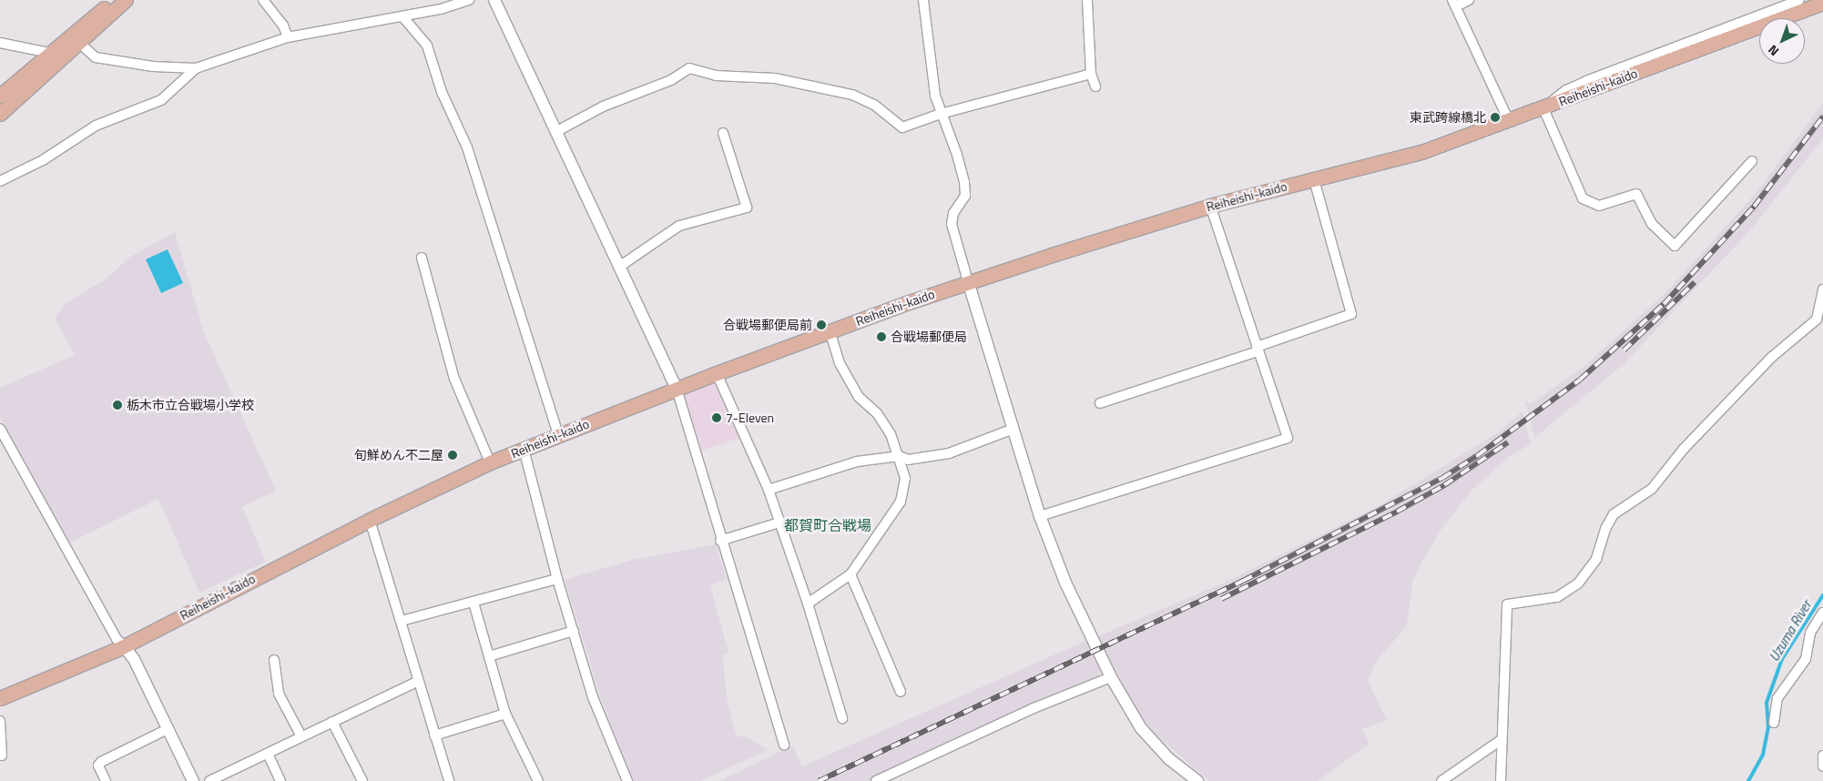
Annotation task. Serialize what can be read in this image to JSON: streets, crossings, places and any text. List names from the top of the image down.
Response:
{
  "streets": {
    "main road": ["Reiheishi-kaido"]
  },
  "districts": ["都賀町合戦場"],
  "water": ["Uzuma River"],
  "places": [
    "東武跨線橋北",
    "合戦場郵便局前",
    "合戦場郵便局",
    "栃木市立合戦場小学校",
    "7-Eleven",
    "旬鮮めん不二屋"
  ],
  "north": "bottom left"
}
